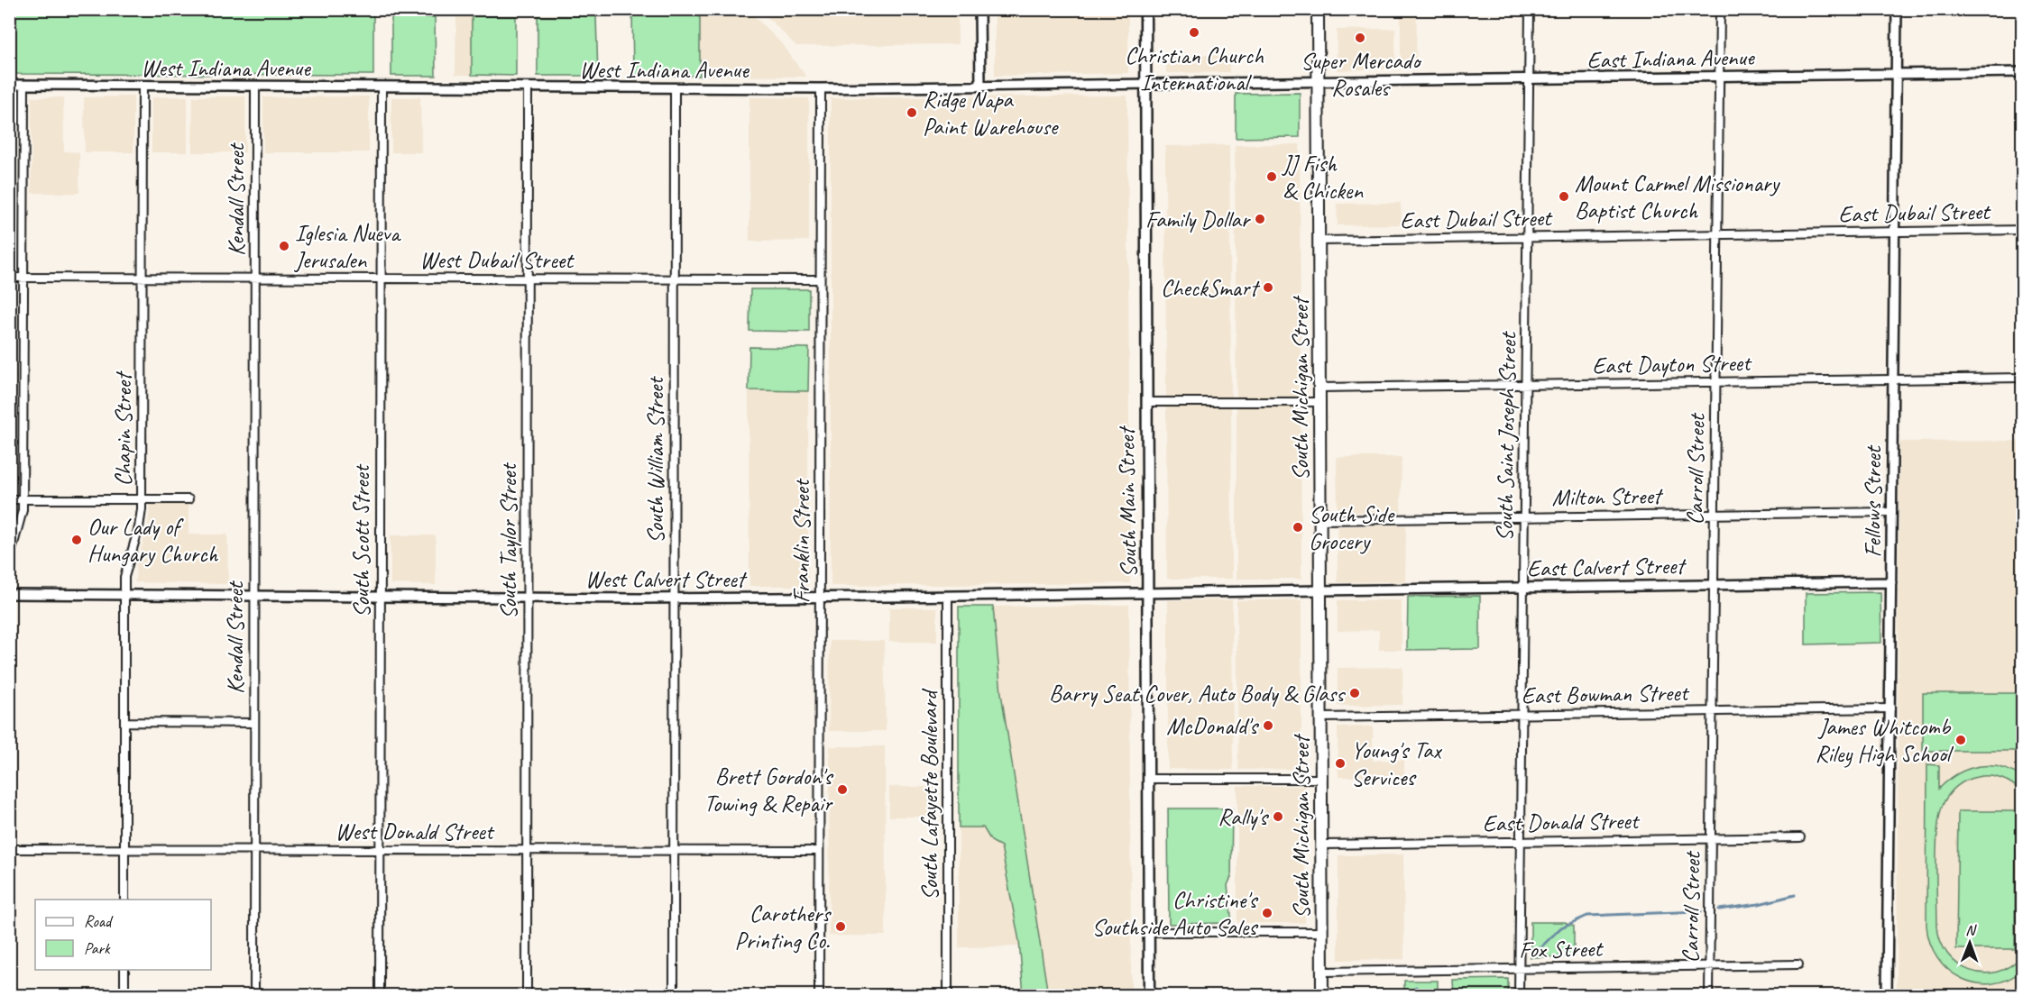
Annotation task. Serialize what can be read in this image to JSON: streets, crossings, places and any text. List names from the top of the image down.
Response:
{
  "streets": {
    "main road": ["South Michigan Street", "South Main Street"],
    "street": [
      "East Indiana Avenue",
      "West Indiana Avenue",
      "Kendall Street",
      "East Dubail Street",
      "West Dubail Street",
      "East Dayton Street",
      "Chapin Street",
      "South Saint Joseph Street",
      "South William Street",
      "Carroll Street",
      "Milton Street",
      "Fellows Street",
      "South Scott Street",
      "South Taylor Street",
      "Franklin Street",
      "East Calvert Street",
      "West Calvert Street",
      "East Bowman Street",
      "South Lafayette Boulevard",
      "East Donald Street",
      "West Donald Street",
      "Fox Street"
    ]
  },
  "crossings": [
    ["East Indiana Avenue", "West Indiana Avenue"],
    ["East Indiana Avenue", "South Michigan Street"],
    ["East Indiana Avenue", "South Saint Joseph Street"],
    ["East Indiana Avenue", "Carroll Street"],
    ["East Indiana Avenue", "Fellows Street"],
    ["West Indiana Avenue", "Kendall Street"],
    ["West Indiana Avenue", "South Michigan Street"],
    ["West Indiana Avenue", "Chapin Street"],
    ["West Indiana Avenue", "South William Street"],
    ["West Indiana Avenue", "South Main Street"],
    ["West Indiana Avenue", "South Scott Street"],
    ["West Indiana Avenue", "South Taylor Street"],
    ["West Indiana Avenue", "Franklin Street"],
    ["Kendall Street", "West Dubail Street"],
    ["Kendall Street", "West Calvert Street"],
    ["Kendall Street", "West Donald Street"],
    ["East Dubail Street", "South Michigan Street"],
    ["East Dubail Street", "South Saint Joseph Street"],
    ["East Dubail Street", "Carroll Street"],
    ["East Dubail Street", "Fellows Street"],
    ["West Dubail Street", "Chapin Street"],
    ["West Dubail Street", "South William Street"],
    ["West Dubail Street", "South Scott Street"],
    ["West Dubail Street", "South Taylor Street"],
    ["West Dubail Street", "Franklin Street"],
    ["East Dayton Street", "South Michigan Street"],
    ["East Dayton Street", "South Saint Joseph Street"],
    ["East Dayton Street", "Carroll Street"],
    ["East Dayton Street", "Fellows Street"],
    ["South Michigan Street", "Milton Street"],
    ["South Michigan Street", "East Calvert Street"],
    ["South Michigan Street", "West Calvert Street"],
    ["South Michigan Street", "East Bowman Street"],
    ["South Michigan Street", "East Donald Street"],
    ["South Michigan Street", "Fox Street"],
    ["Chapin Street", "West Calvert Street"],
    ["Chapin Street", "West Donald Street"],
    ["South Saint Joseph Street", "Milton Street"],
    ["South Saint Joseph Street", "East Calvert Street"],
    ["South Saint Joseph Street", "East Bowman Street"],
    ["South Saint Joseph Street", "East Donald Street"],
    ["South Saint Joseph Street", "Fox Street"],
    ["South William Street", "West Calvert Street"],
    ["South William Street", "West Donald Street"],
    ["Carroll Street", "Milton Street"],
    ["Carroll Street", "East Calvert Street"],
    ["Carroll Street", "East Bowman Street"],
    ["Carroll Street", "East Donald Street"],
    ["Carroll Street", "Fox Street"],
    ["Milton Street", "Fellows Street"],
    ["Fellows Street", "East Calvert Street"],
    ["Fellows Street", "East Bowman Street"],
    ["South Main Street", "West Calvert Street"],
    ["South Scott Street", "West Calvert Street"],
    ["South Scott Street", "West Donald Street"],
    ["South Taylor Street", "West Calvert Street"],
    ["South Taylor Street", "West Donald Street"],
    ["Franklin Street", "West Calvert Street"],
    ["Franklin Street", "West Donald Street"],
    ["East Calvert Street", "West Calvert Street"],
    ["West Calvert Street", "South Lafayette Boulevard"]
  ],
  "places": [
    "Christian Church International",
    "Super Mercado Rosales",
    "Ridge Napa Paint Warehouse",
    "JJ Fish & Chicken",
    "Mount Carmel Missionary Baptist Church",
    "Family Dollar",
    "Iglesia Nueva Jerusalen",
    "CheckSmart",
    "South Side Grocery",
    "Our Lady of Hungary Church",
    "Barry Seat Cover, Auto Body & Glass",
    "McDonald's",
    "James Whitcomb Riley High School",
    "Young's Tax Services",
    "Brett Gordon's Towing & Repair",
    "Rally's",
    "Christine's Southside Auto Sales",
    "Carothers Printing Co."
  ],
  "legend": ["Road", "Park"],
  "north": "top"
}
